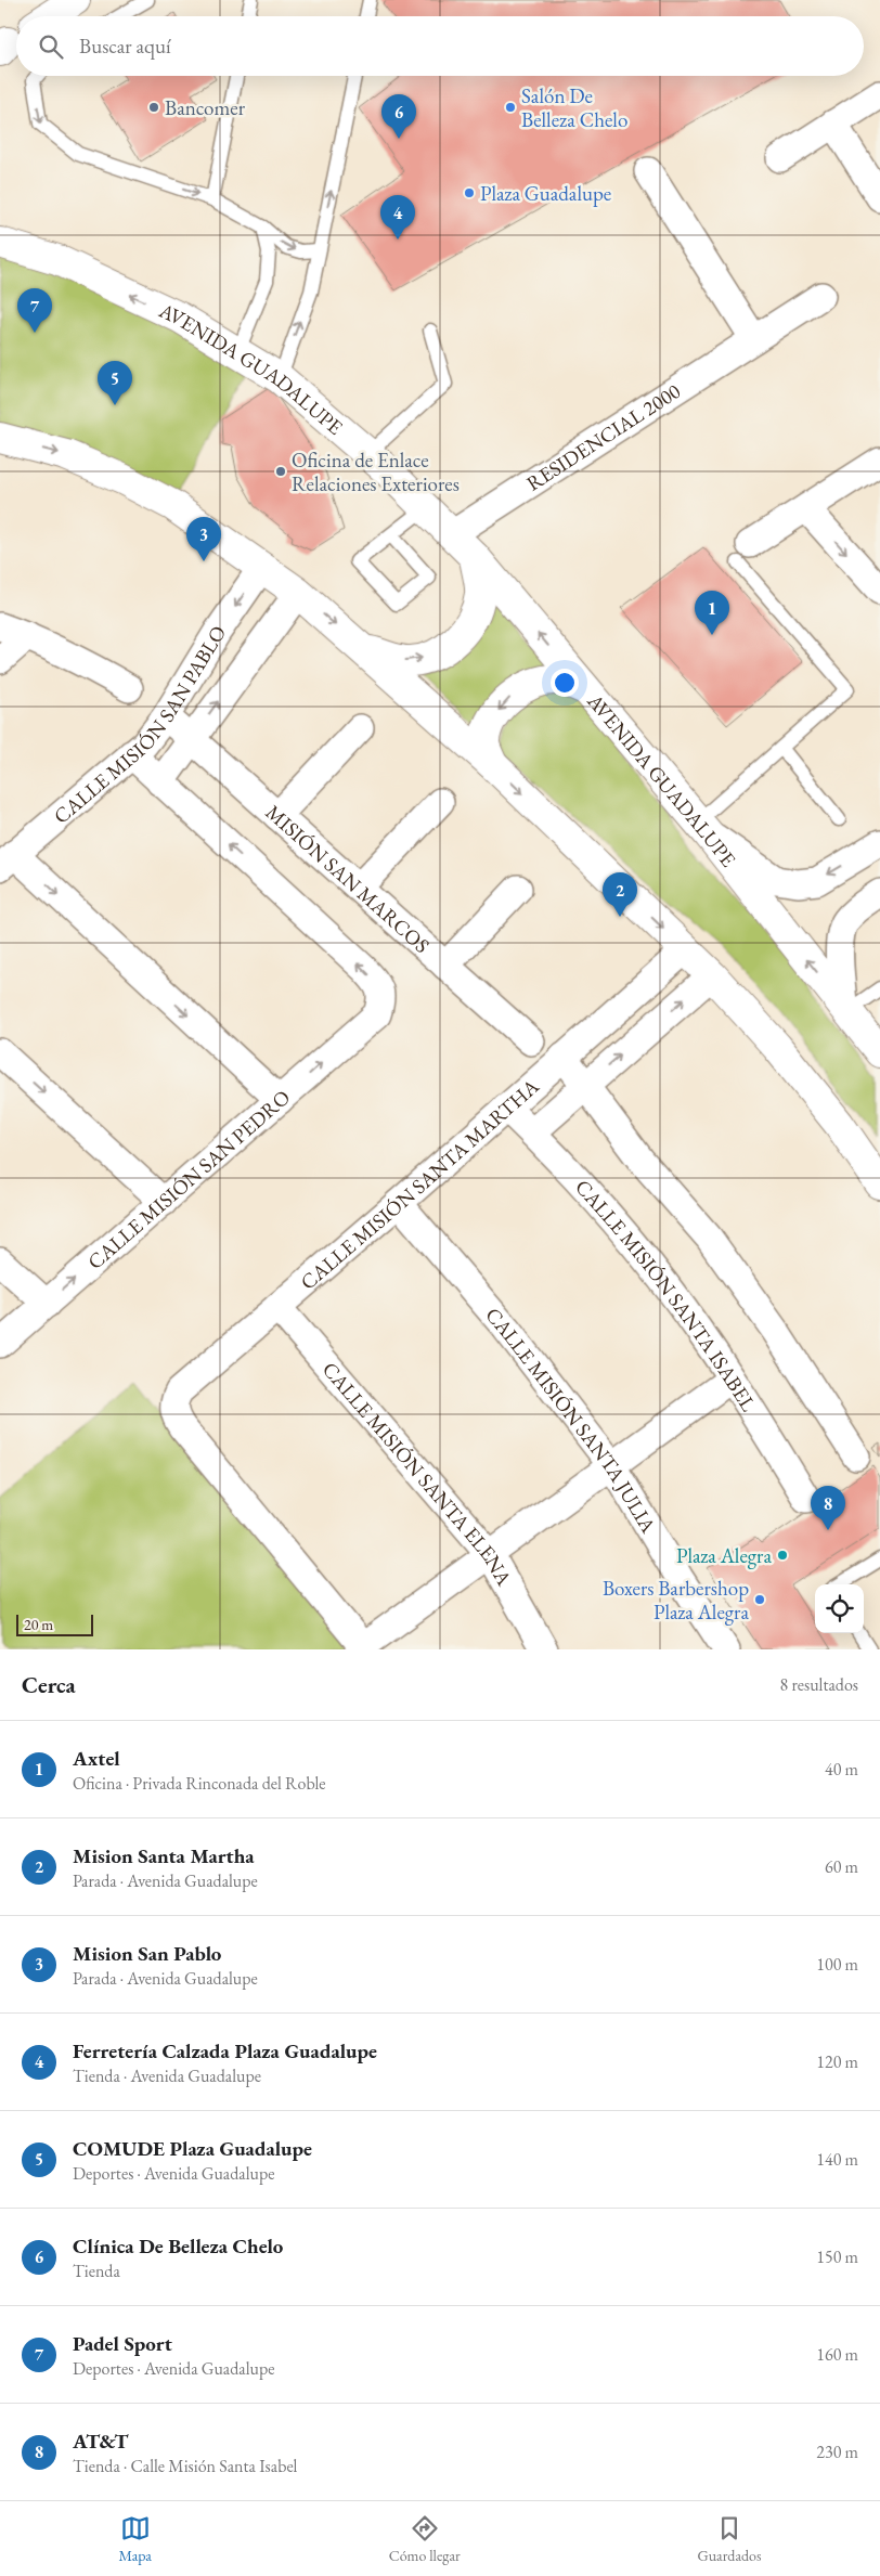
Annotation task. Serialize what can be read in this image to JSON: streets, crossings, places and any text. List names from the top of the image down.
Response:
{
  "streets": {
    "main road": ["AVENIDA GUADALUPE"],
    "street": [
      "RESIDENCIAL 2000",
      "CALLE MISIÓN SAN PABLO",
      "MISIÓN SAN MARCOS",
      "CALLE MISIÓN SAN PEDRO",
      "CALLE MISIÓN SANTA MARTHA",
      "CALLE MISIÓN SANTA ISABEL",
      "CALLE MISIÓN SANTA JULIA",
      "CALLE MISIÓN SANTA ELENA"
    ]
  },
  "crossings": [
    ["AVENIDA GUADALUPE", "RESIDENCIAL 2000"],
    ["CALLE MISIÓN SAN PABLO", "MISIÓN SAN MARCOS"],
    ["CALLE MISIÓN SAN PABLO", "CALLE MISIÓN SAN PEDRO"],
    ["CALLE MISIÓN SANTA MARTHA", "CALLE MISIÓN SANTA ISABEL"],
    ["CALLE MISIÓN SANTA MARTHA", "CALLE MISIÓN SANTA JULIA"],
    ["CALLE MISIÓN SANTA MARTHA", "CALLE MISIÓN SANTA ELENA"]
  ],
  "places": [
    "Bancomer",
    "Salón De Belleza Chelo",
    "Plaza Guadalupe",
    "Oficina de Enlace Relaciones Exteriores",
    "Plaza Alegra",
    "Boxers Barbershop Plaza Alegra"
  ],
  "scale_bar": "20 m",
  "page": {
    "search": "Buscar aquí",
    "pins": [
      "6",
      "4",
      "7",
      "5",
      "3",
      "1",
      "2",
      "8"
    ],
    "scale": "20 m",
    "heading": ["Cerca", "8 resultados"],
    "list": [
      {
        "mark": "1",
        "name": "Axtel",
        "note": "Oficina · Privada Rinconada del Roble",
        "value": "40 m"
      },
      {
        "mark": "2",
        "name": "Mision Santa Martha",
        "note": "Parada · Avenida Guadalupe",
        "value": "60 m"
      },
      {
        "mark": "3",
        "name": "Mision San Pablo",
        "note": "Parada · Avenida Guadalupe",
        "value": "100 m"
      },
      {
        "mark": "4",
        "name": "Ferretería Calzada Plaza Guadalupe",
        "note": "Tienda · Avenida Guadalupe",
        "value": "120 m"
      },
      {
        "mark": "5",
        "name": "COMUDE Plaza Guadalupe",
        "note": "Deportes · Avenida Guadalupe",
        "value": "140 m"
      },
      {
        "mark": "6",
        "name": "Clínica De Belleza Chelo",
        "note": "Tienda",
        "value": "150 m"
      },
      {
        "mark": "7",
        "name": "Padel Sport",
        "note": "Deportes · Avenida Guadalupe",
        "value": "160 m"
      },
      {
        "mark": "8",
        "name": "AT&T",
        "note": "Tienda · Calle Misión Santa Isabel",
        "value": "230 m"
      }
    ],
    "nav": ["Mapa", "Cómo llegar", "Guardados"]
  }
}
